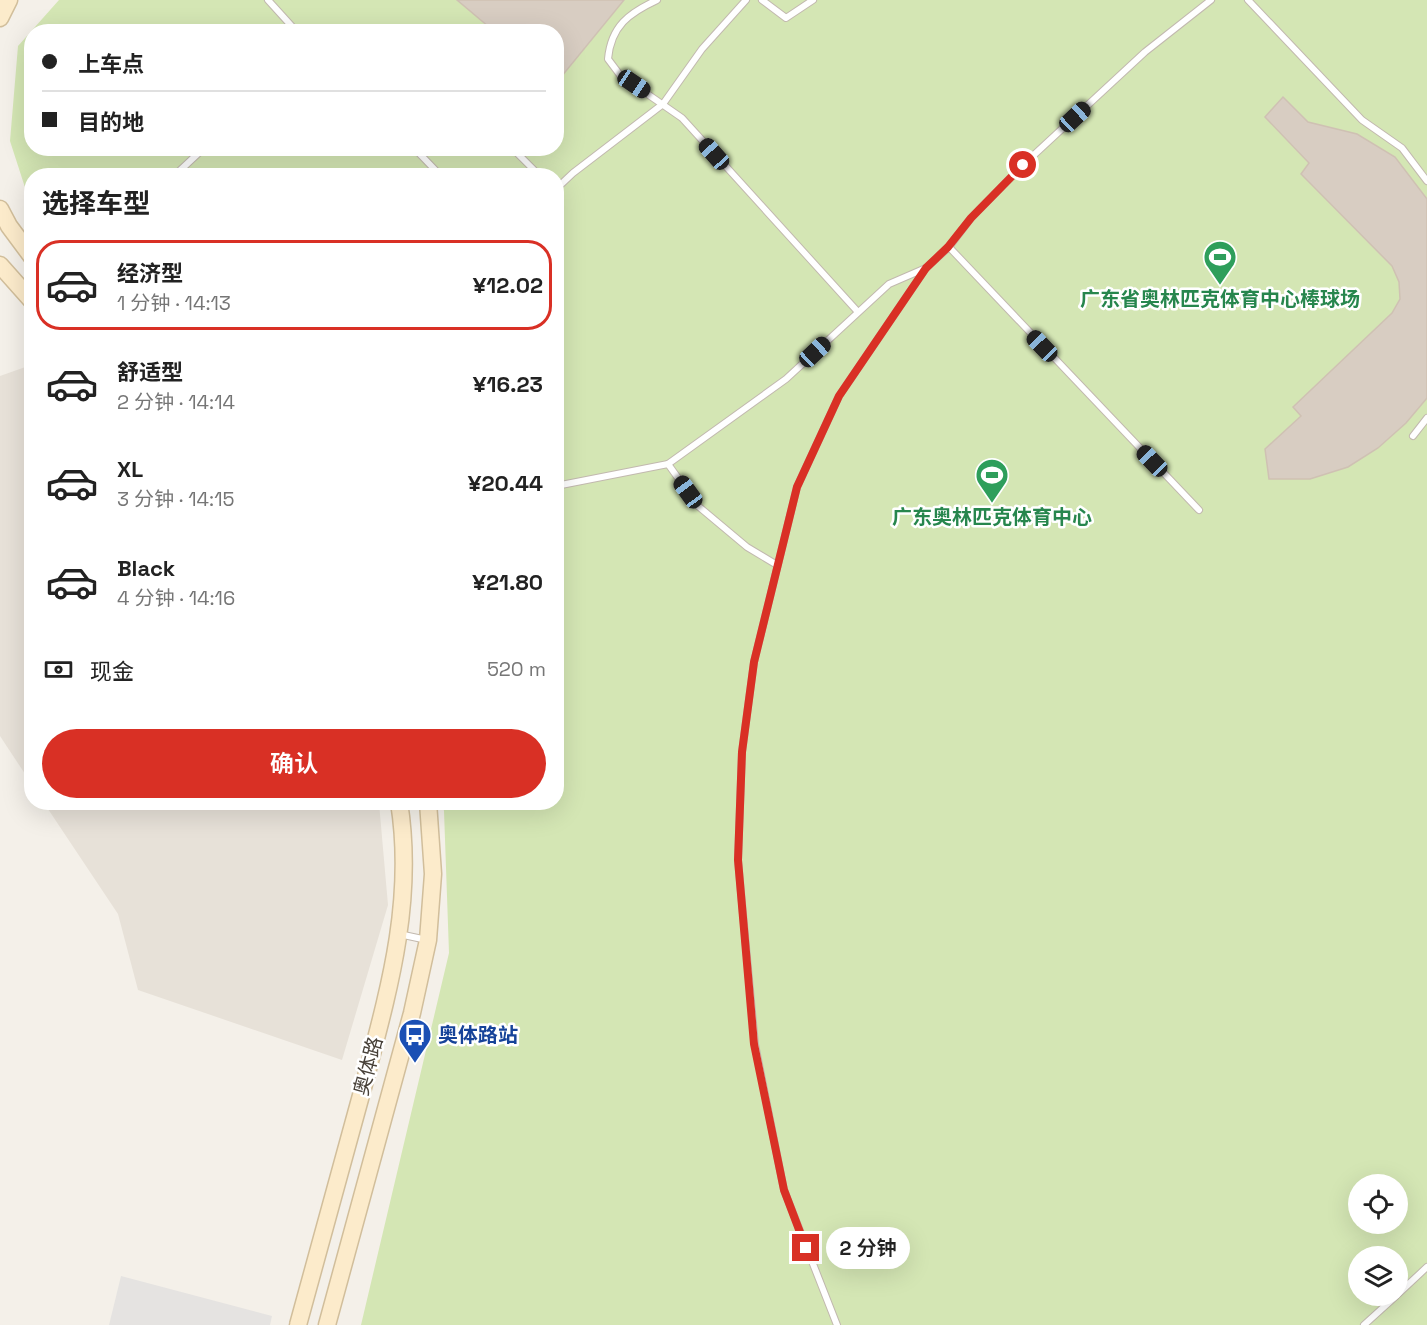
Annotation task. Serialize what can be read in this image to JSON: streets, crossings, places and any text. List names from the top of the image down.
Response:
{
  "streets": {
    "street": ["奥体路"]
  },
  "places": {
    "sports": ["广东省奥林匹克体育中心棒球场", "广东奥林匹克体育中心"],
    "bus stop": ["奥体路站"]
  },
  "page": {
    "banner": ["上车点", "目的地"],
    "heading": "选择车型",
    "list": [
      {
        "name": "经济型",
        "note": "1 分钟 · 14:13",
        "value": "¥12.02"
      },
      {
        "name": "舒适型",
        "note": "2 分钟 · 14:14",
        "value": "¥16.23"
      },
      {
        "name": "XL",
        "note": "3 分钟 · 14:15",
        "value": "¥20.44"
      },
      {
        "name": "Black",
        "note": "4 分钟 · 14:16",
        "value": "¥21.80"
      }
    ],
    "pay": ["现金", "520 m"],
    "buttons": "确认",
    "bubble": "2 分钟"
  }
}
